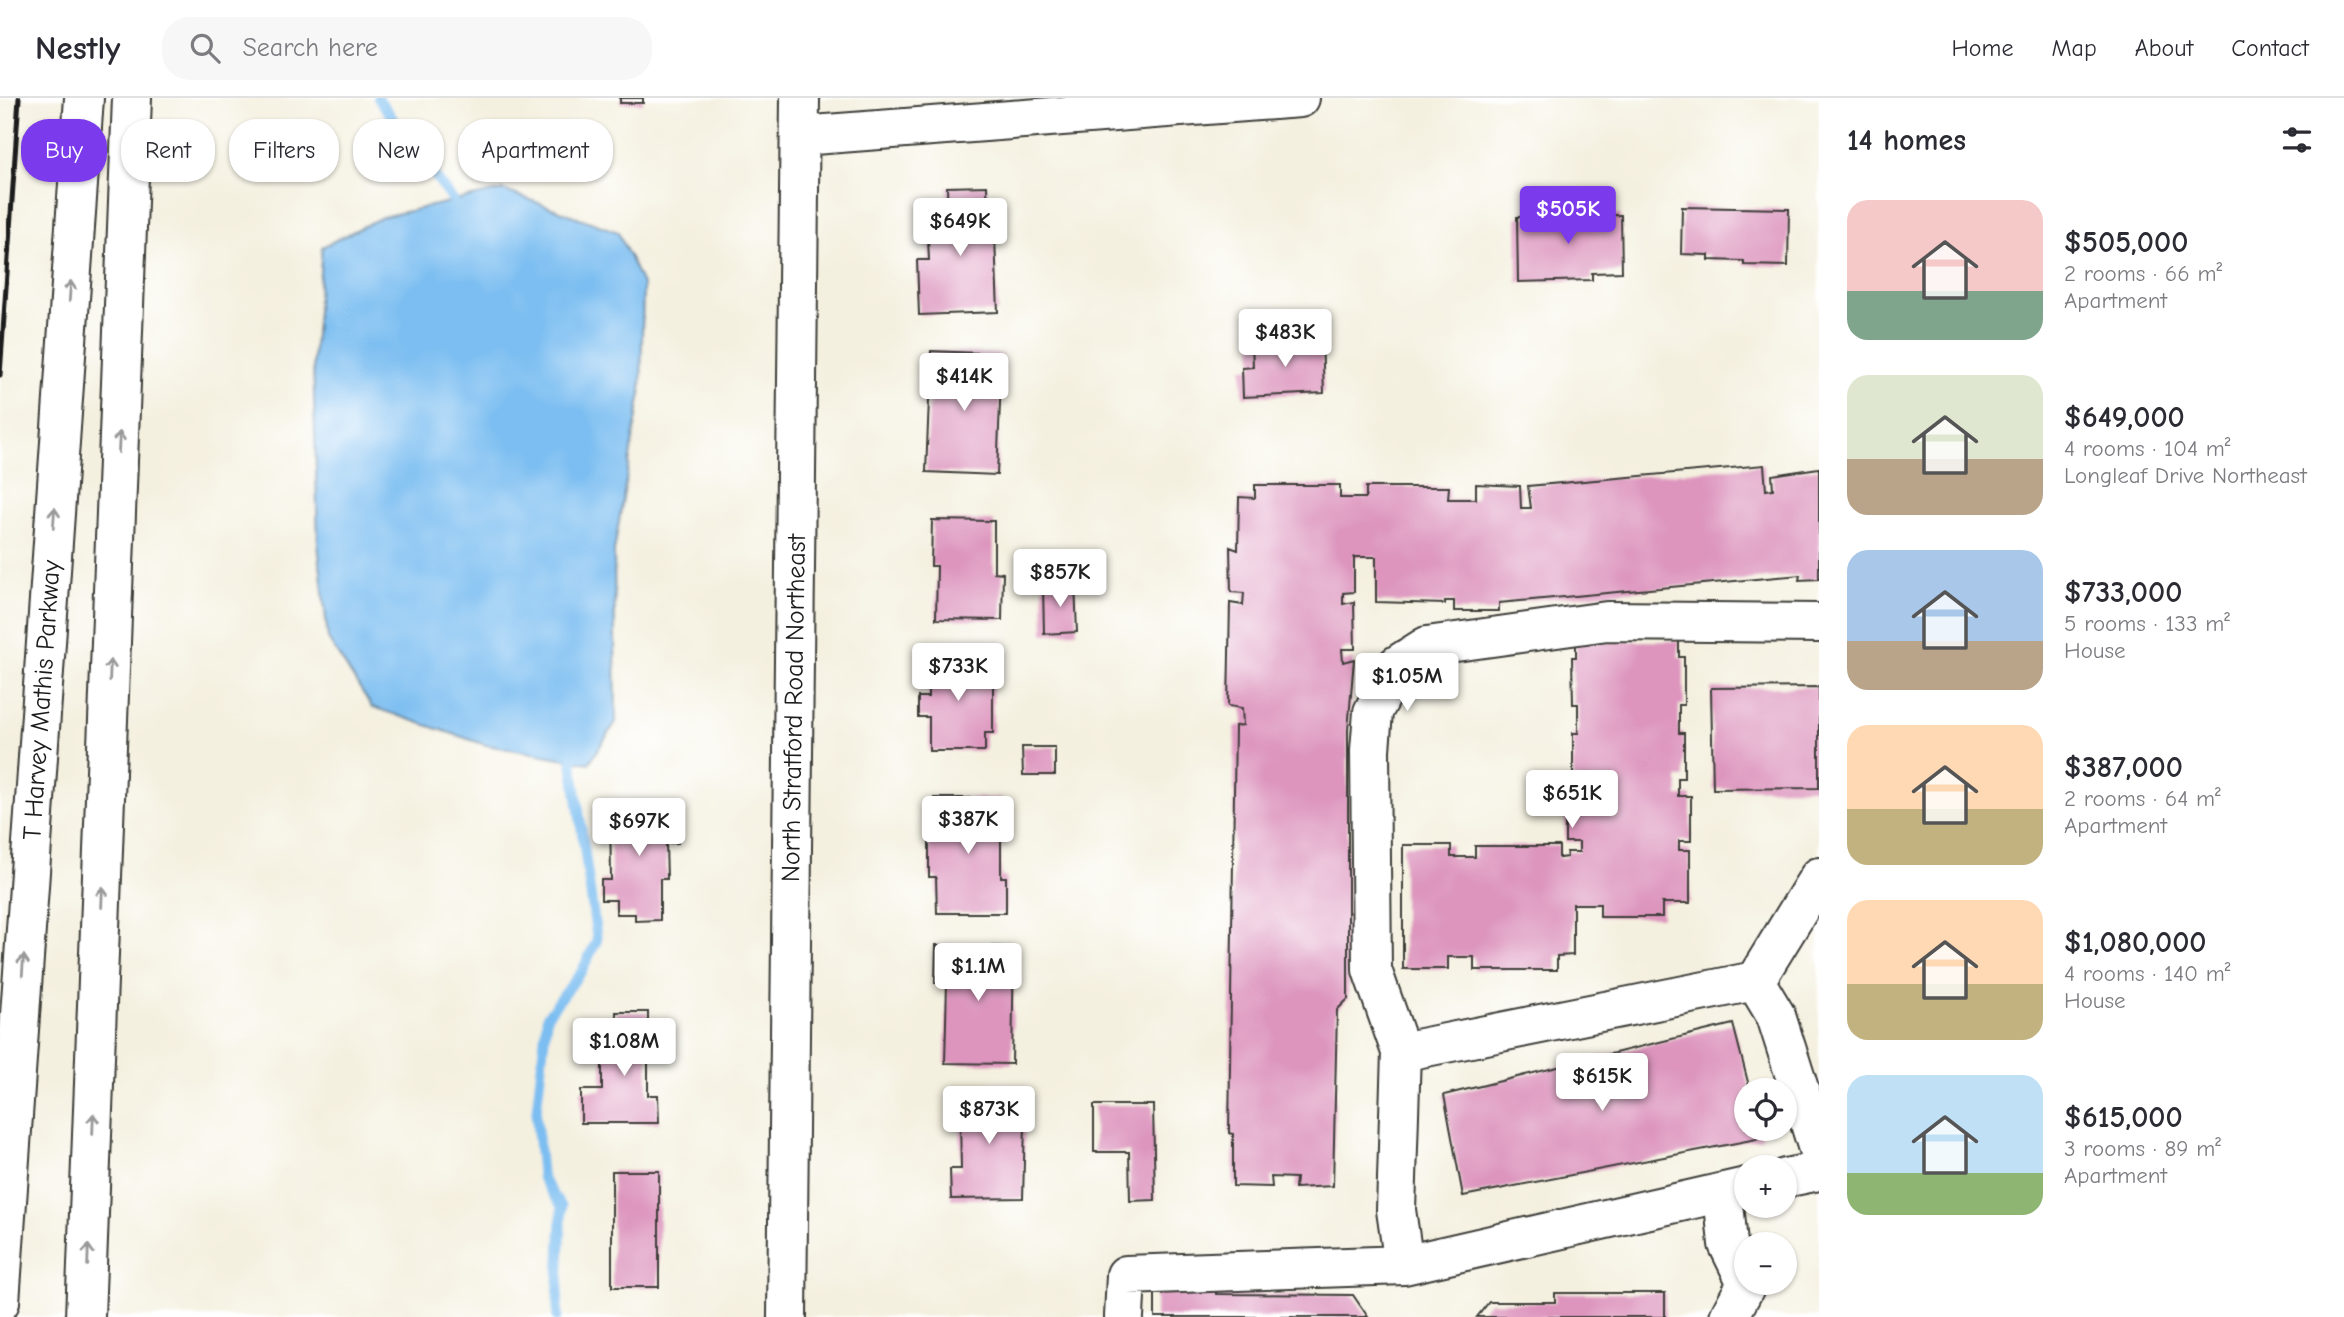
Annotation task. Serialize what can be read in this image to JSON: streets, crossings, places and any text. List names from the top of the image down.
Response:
{
  "streets": {
    "main road": ["T Harvey Mathis Parkway", "North Stratford Road Northeast"]
  },
  "page": {
    "header": "Nestly",
    "search": "Search here",
    "nav": [
      "Home",
      "Map",
      "About",
      "Contact"
    ],
    "heading": "14 homes",
    "chip": [
      "Buy",
      "Rent",
      "Filters",
      "New",
      "Apartment"
    ],
    "list": [
      {
        "name": "$505,000",
        "note": "2 rooms · 66 m² · Apartment"
      },
      {
        "name": "$649,000",
        "note": "4 rooms · 104 m² · Longleaf Drive Northeast"
      },
      {
        "name": "$733,000",
        "note": "5 rooms · 133 m² · House"
      },
      {
        "name": "$387,000",
        "note": "2 rooms · 64 m² · Apartment"
      },
      {
        "name": "$1,080,000",
        "note": "4 rooms · 140 m² · House"
      },
      {
        "name": "$615,000",
        "note": "3 rooms · 89 m² · Apartment"
      }
    ],
    "price": [
      "$505K",
      "$649K",
      "$483K",
      "$414K",
      "$857K",
      "$733K",
      "$1.05M",
      "$651K",
      "$387K",
      "$697K",
      "$1.1M",
      "$1.08M",
      "$615K",
      "$873K"
    ],
    "map_buttons": ["+", "−"]
  }
}
